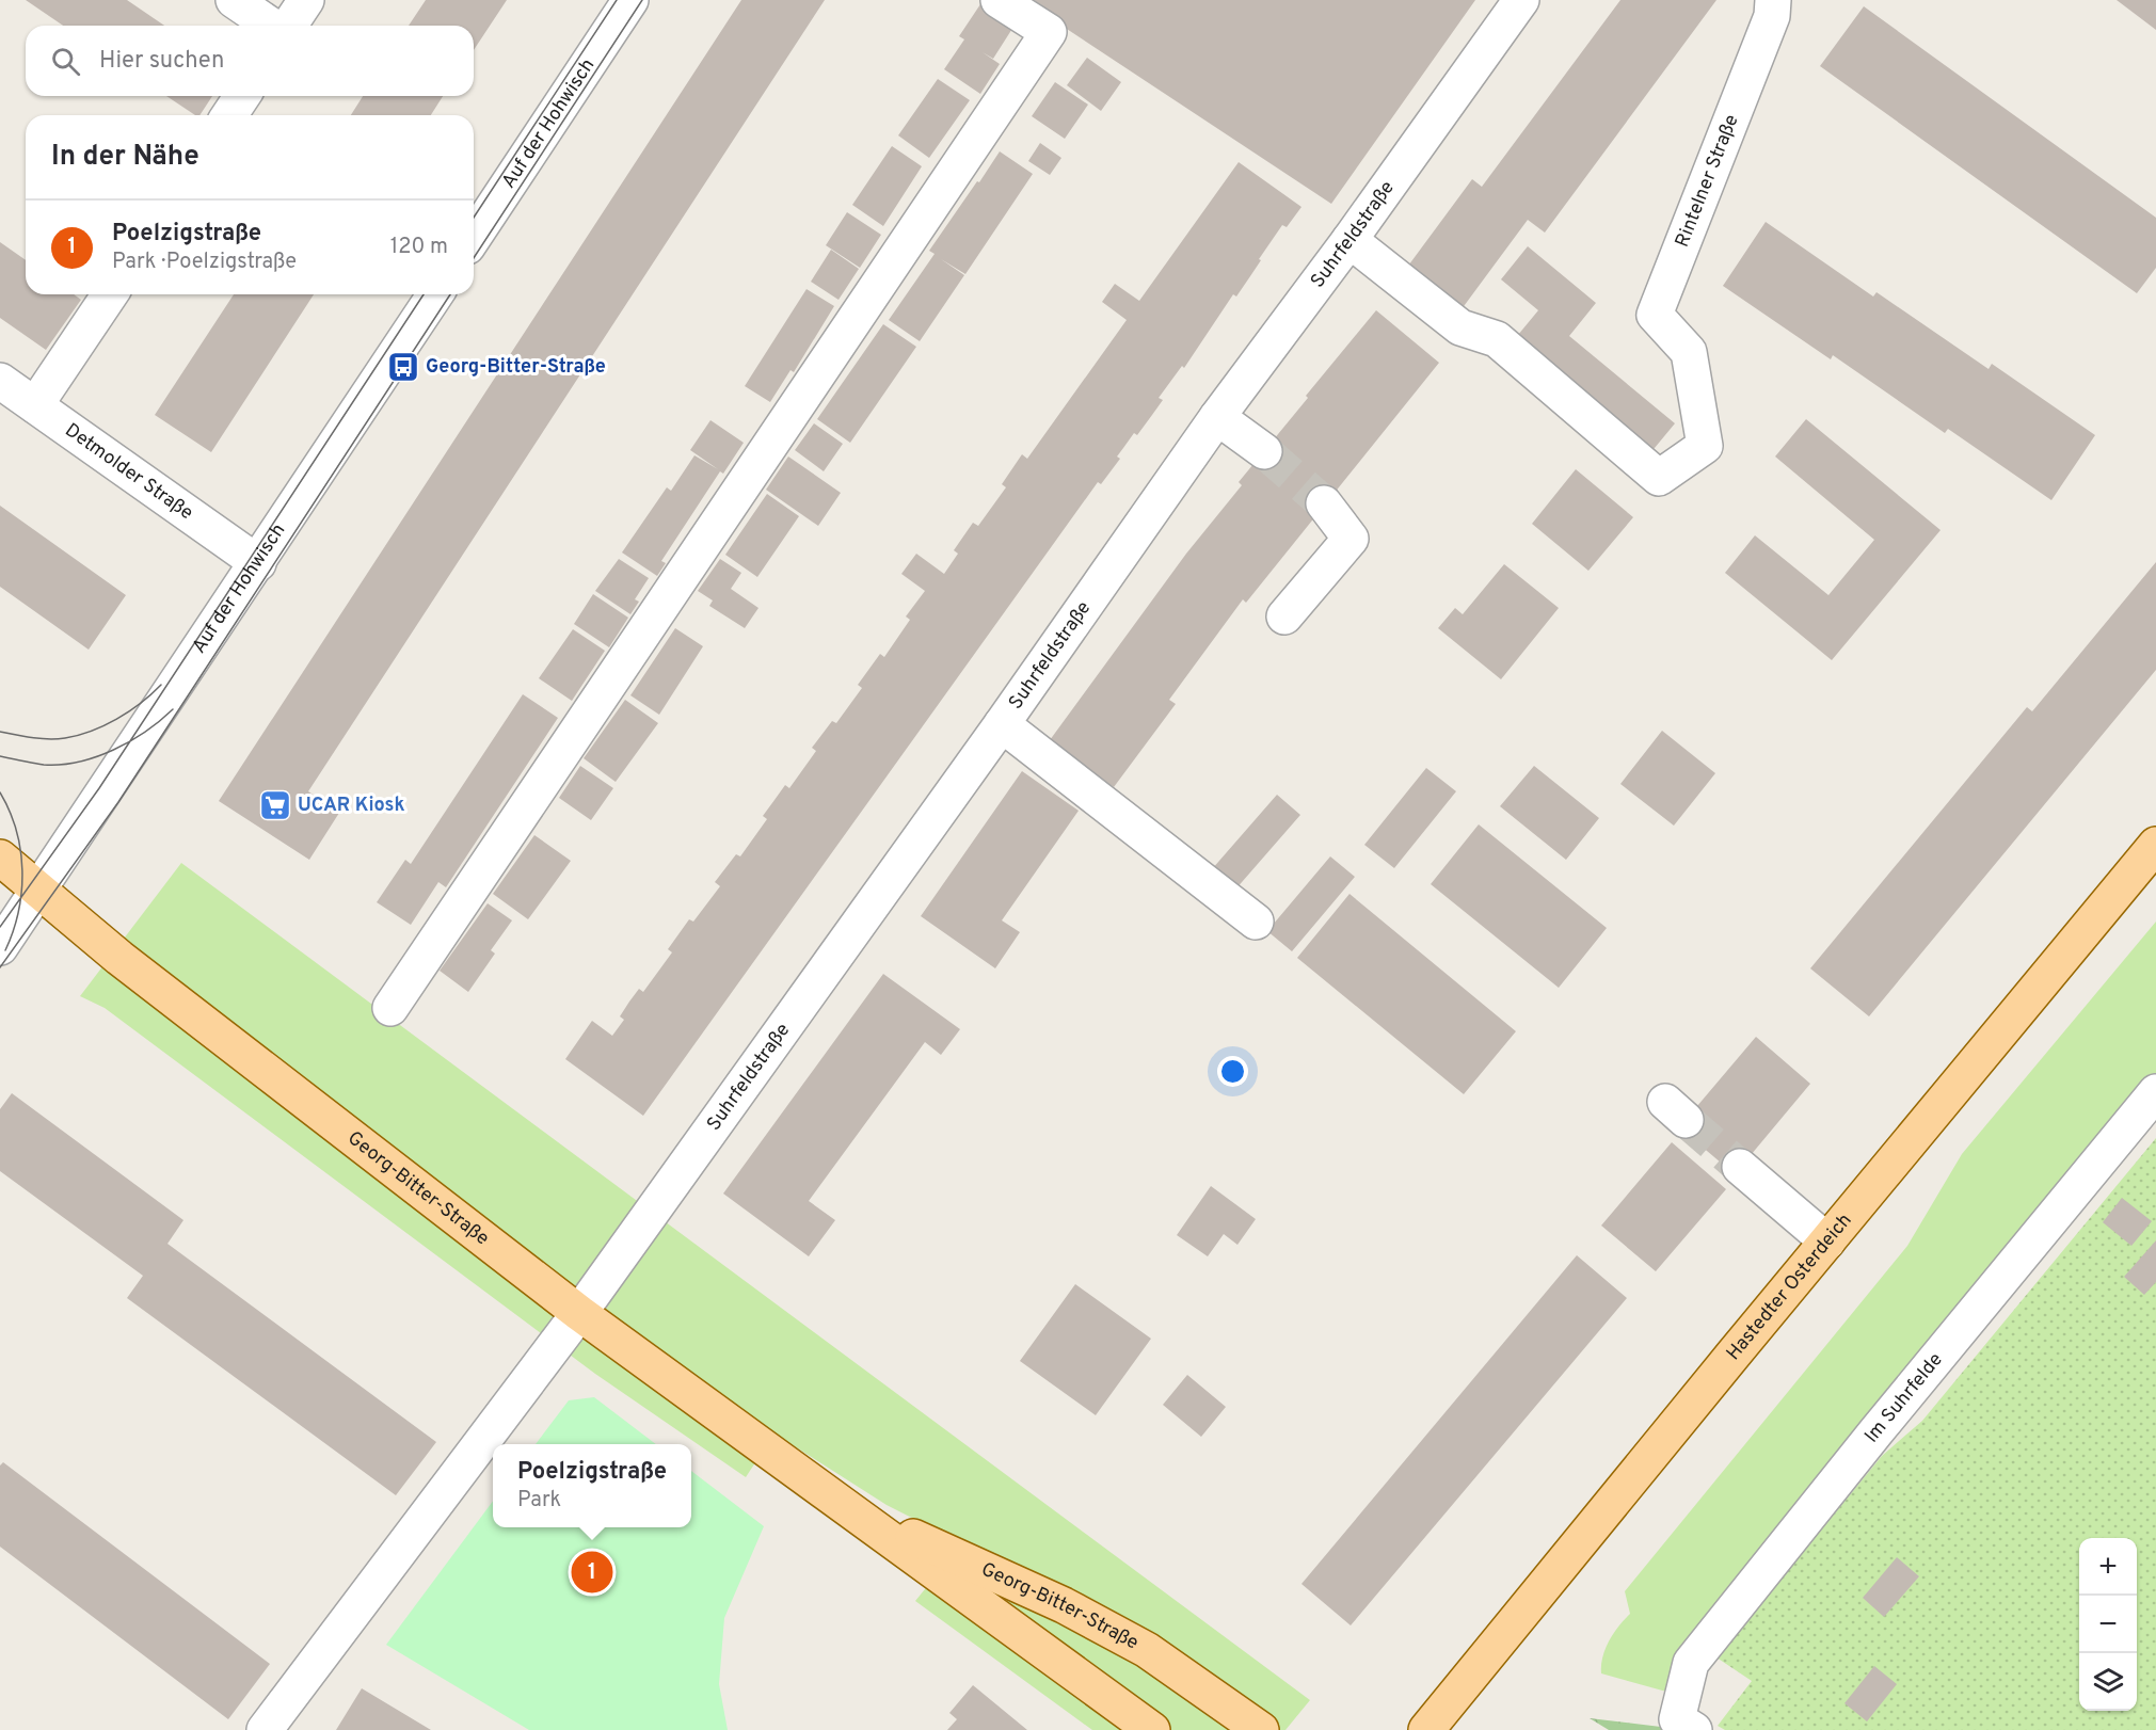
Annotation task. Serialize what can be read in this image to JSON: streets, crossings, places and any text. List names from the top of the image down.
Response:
{
  "streets": {
    "main road": ["Georg-Bitter-Straße", "Hastedter Osterdeich"],
    "street": [
      "Auf der Hohwisch",
      "Rintelner Straße",
      "Suhrfeldstraße",
      "Detmolder Straße",
      "Im Suhrfelde"
    ]
  },
  "crossings": [
    ["Auf der Hohwisch", "Detmolder Straße"],
    ["Auf der Hohwisch", "Georg-Bitter-Straße"],
    ["Rintelner Straße", "Suhrfeldstraße"],
    ["Suhrfeldstraße", "Georg-Bitter-Straße"]
  ],
  "places": {
    "bus stop": ["Georg-Bitter-Straße"],
    "supermarket": ["UCAR Kiosk"]
  },
  "page": {
    "search": "Hier suchen",
    "heading": "In der Nähe",
    "list": [
      {
        "mark": "1",
        "name": "Poelzigstraße",
        "note": "Park · Poelzigstraße",
        "value": "120 m"
      }
    ],
    "popup": ["Poelzigstraße", "Park"],
    "map_buttons": ["+", "−"],
    "pins": "1"
  }
}
